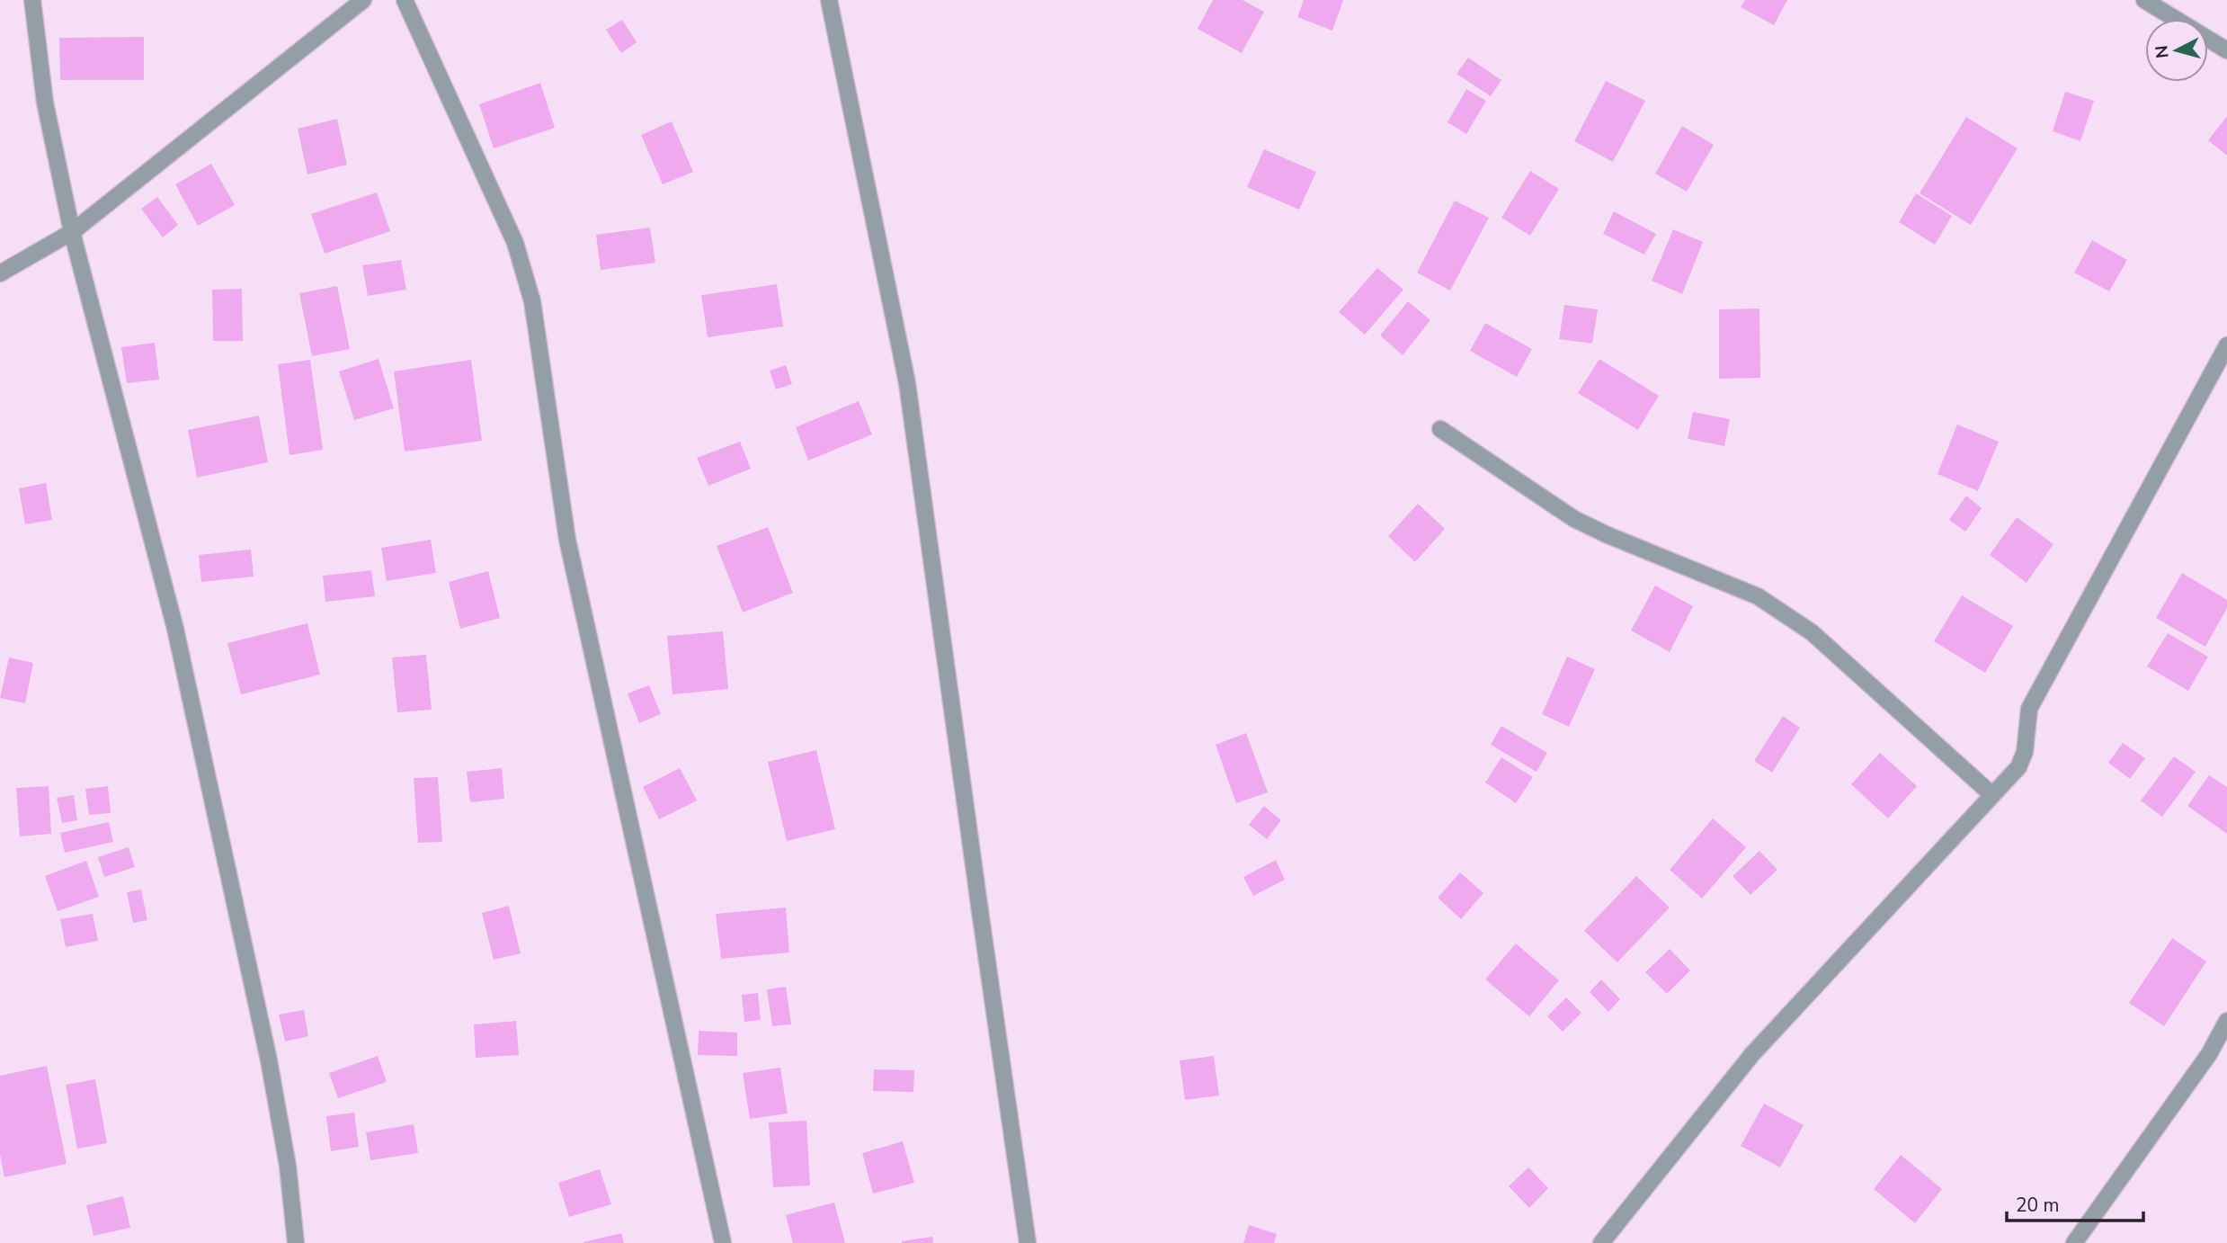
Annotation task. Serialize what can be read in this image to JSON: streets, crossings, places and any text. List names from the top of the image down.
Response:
{
  "scale_bar": "20 m",
  "north": "left"
}
